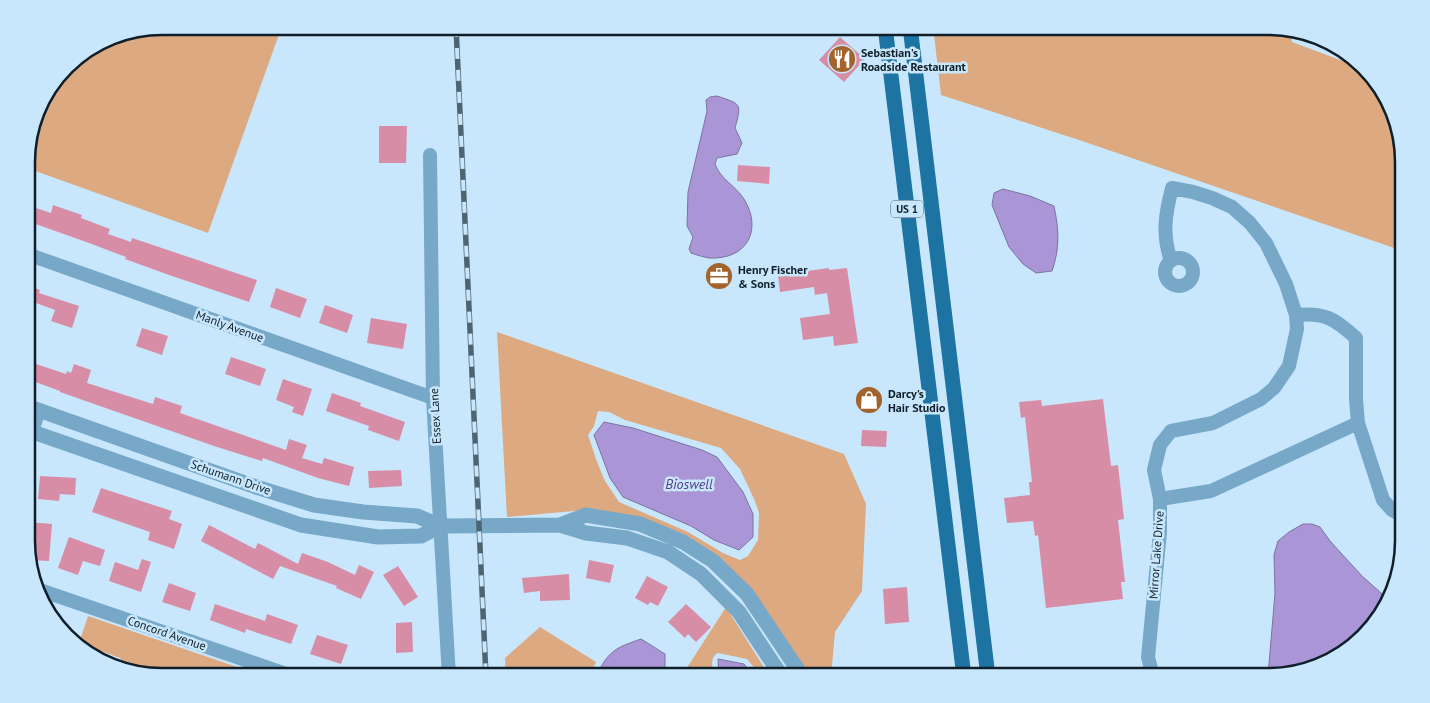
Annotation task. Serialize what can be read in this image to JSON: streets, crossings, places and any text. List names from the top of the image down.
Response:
{
  "streets": {
    "main road": ["US 1"],
    "street": [
      "Manly Avenue",
      "Essex Lane",
      "Schumann Drive",
      "Mirror Lake Drive",
      "Concord Avenue"
    ]
  },
  "crossings": [
    ["Manly Avenue", "Essex Lane"],
    ["Essex Lane", "Schumann Drive"]
  ],
  "water": ["Bioswell"],
  "places": {
    "restaurant": ["Sebastian's Roadside Restaurant"],
    "office": ["Henry Fischer & Sons"],
    "shop": ["Darcy's Hair Studio"]
  }
}
